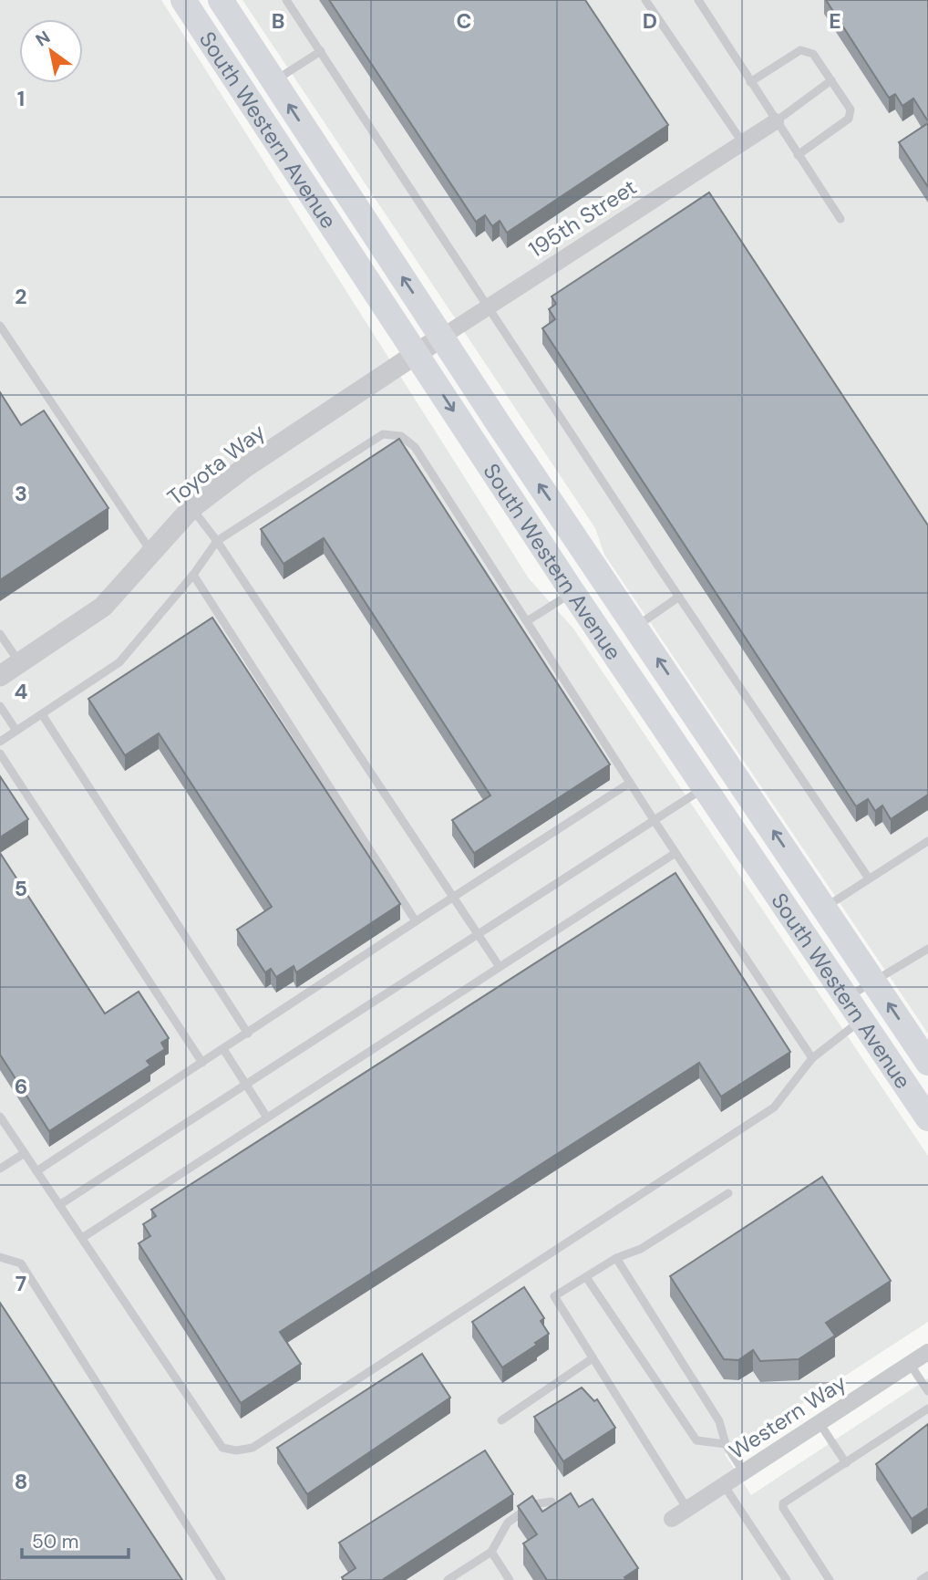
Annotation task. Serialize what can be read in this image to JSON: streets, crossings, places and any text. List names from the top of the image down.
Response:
{
  "streets": {
    "main road": ["South Western Avenue"],
    "street": ["195th Street", "Toyota Way", "Western Way"]
  },
  "crossings": [
    ["South Western Avenue", "195th Street"],
    ["South Western Avenue", "Toyota Way"],
    ["195th Street", "Toyota Way"]
  ],
  "scale_bar": "50 m",
  "north": "top left",
  "grid": {
    "columns": [
      "B",
      "C",
      "D",
      "E"
    ],
    "rows": [
      "1",
      "2",
      "3",
      "4",
      "5",
      "6",
      "7",
      "8"
    ]
  }
}
